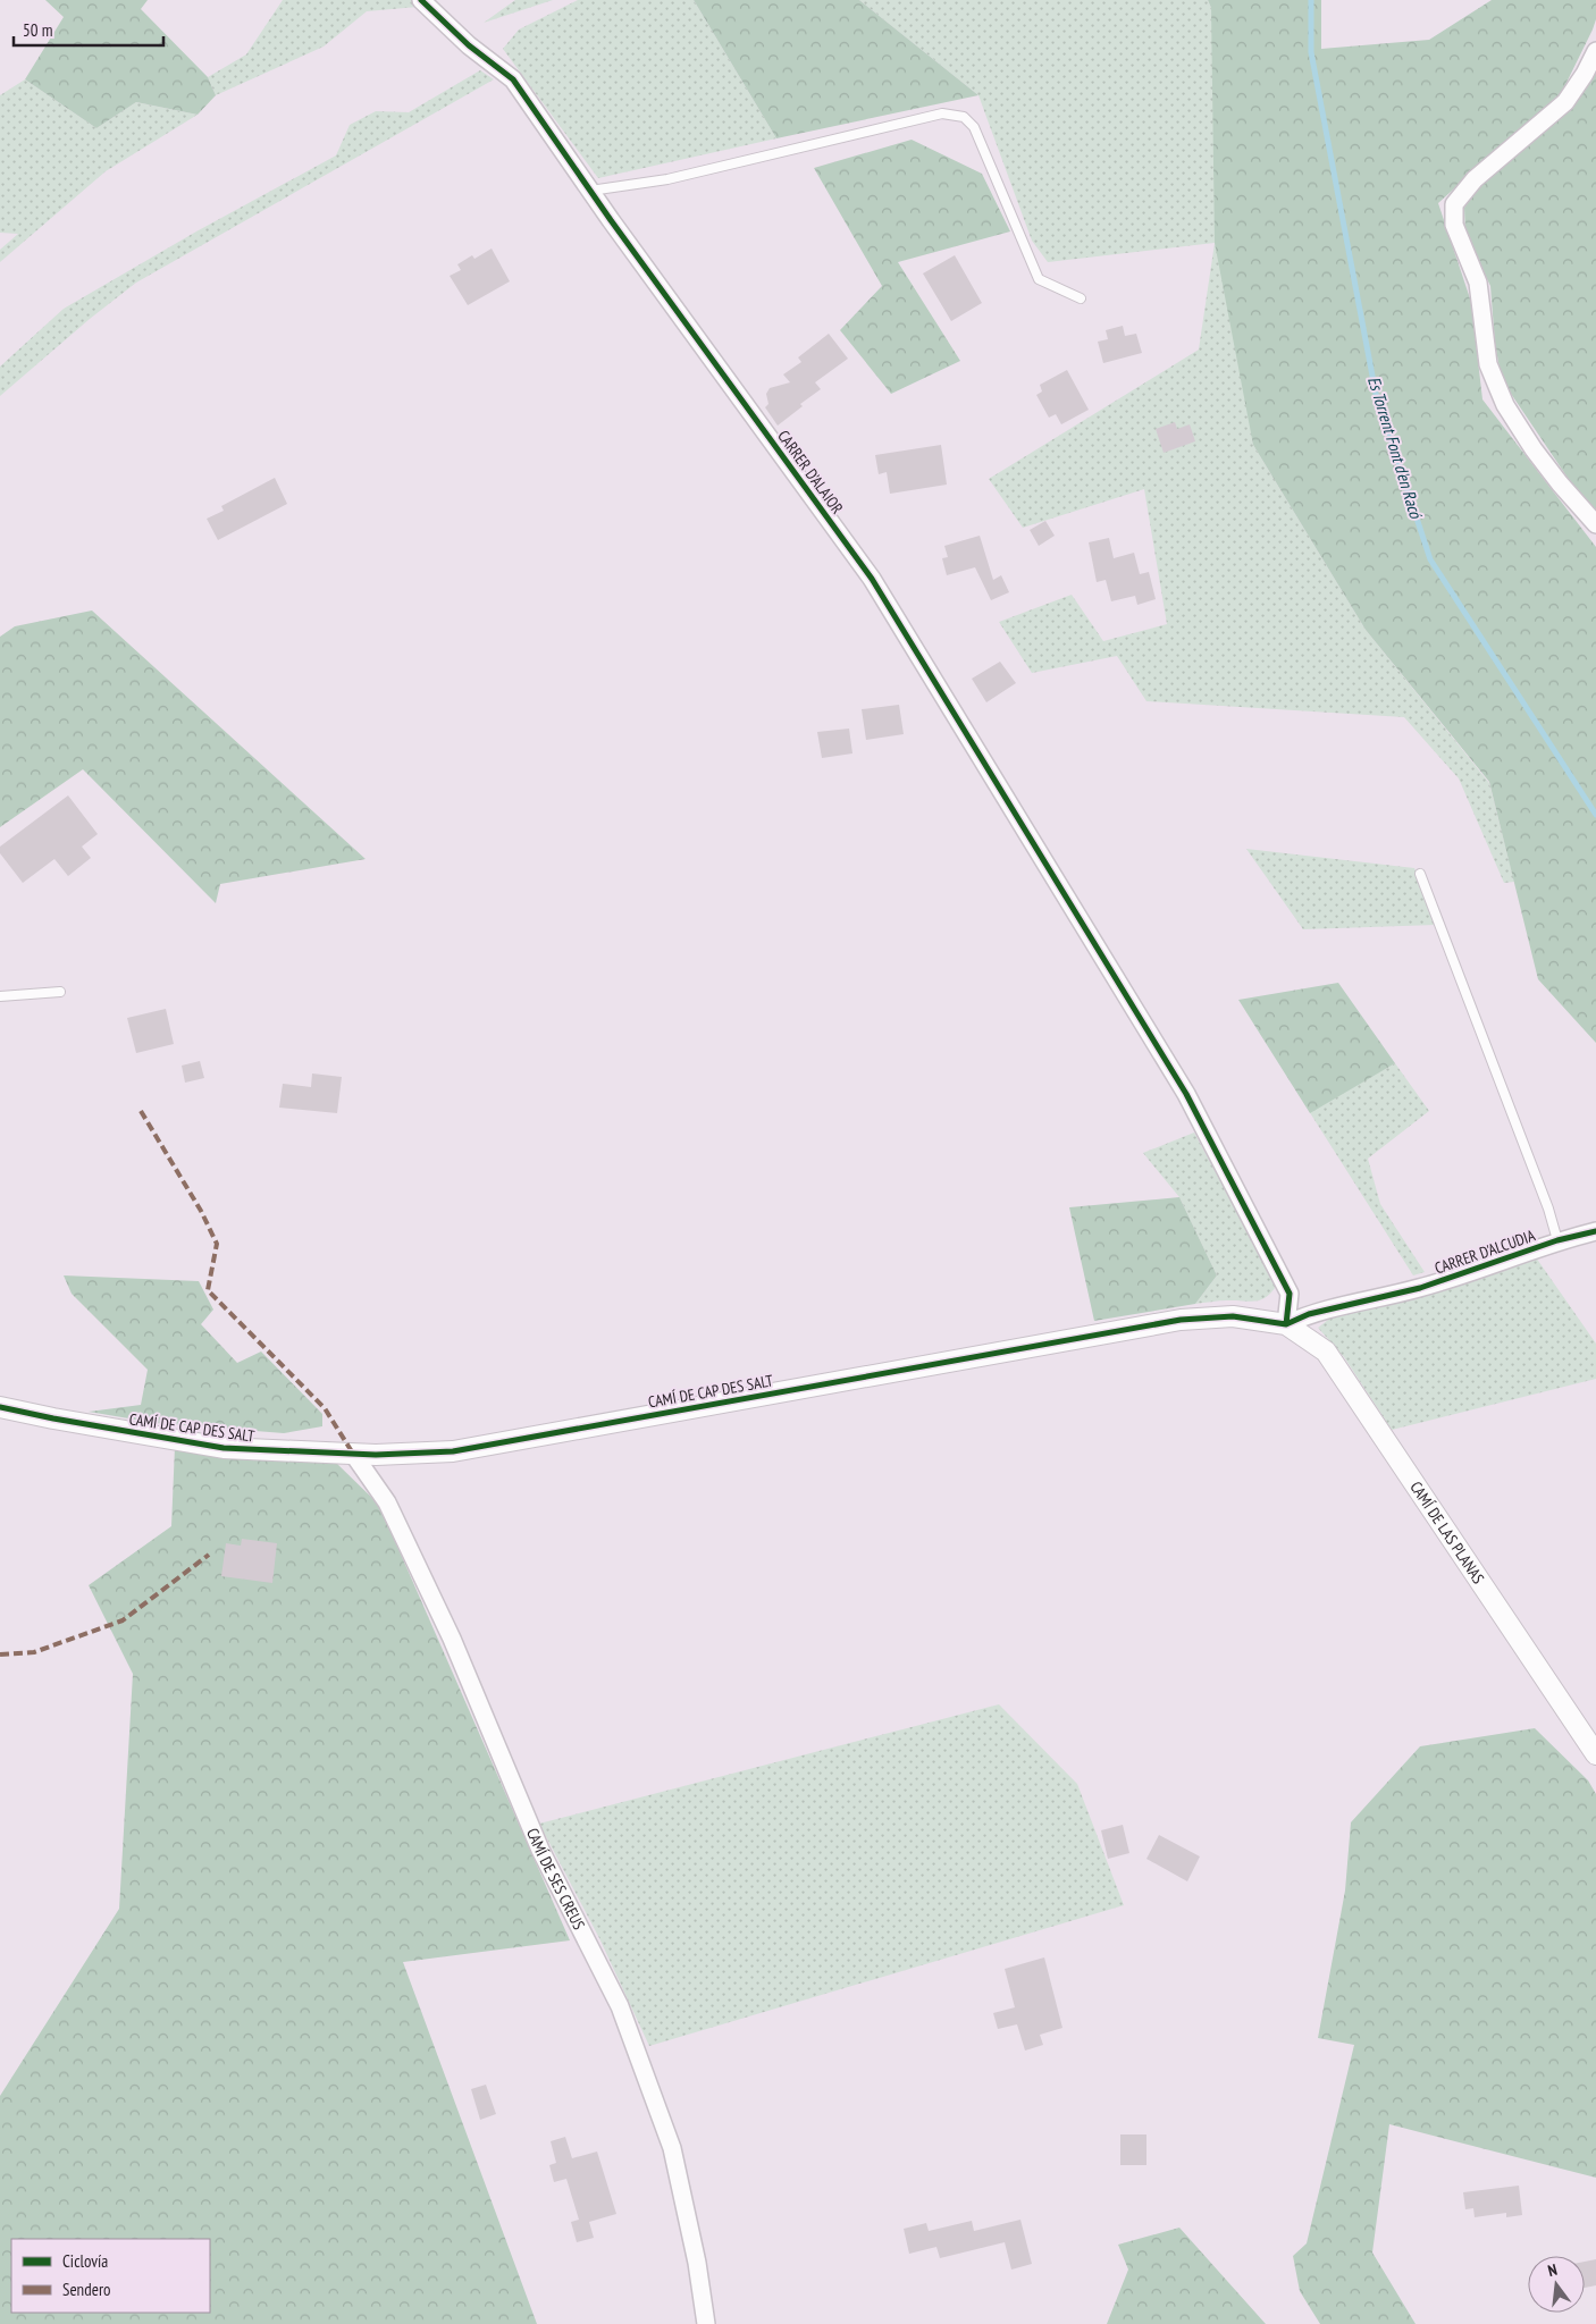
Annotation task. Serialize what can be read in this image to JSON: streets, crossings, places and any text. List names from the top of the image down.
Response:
{
  "streets": {
    "street": [
      "CARRER D'ALAIOR",
      "CARRER D'ALCUDIA",
      "CAMÍ DE CAP DES SALT",
      "CAMÍ DE LAS PLANAS",
      "CAMÍ DE SES CREUS"
    ]
  },
  "crossings": [
    ["CARRER D'ALAIOR", "CARRER D'ALCUDIA"],
    ["CARRER D'ALAIOR", "CAMÍ DE CAP DES SALT"],
    ["CARRER D'ALAIOR", "CAMÍ DE LAS PLANAS"],
    ["CARRER D'ALCUDIA", "CAMÍ DE CAP DES SALT"],
    ["CARRER D'ALCUDIA", "CAMÍ DE LAS PLANAS"],
    ["CAMÍ DE CAP DES SALT", "CAMÍ DE LAS PLANAS"],
    ["CAMÍ DE CAP DES SALT", "CAMÍ DE SES CREUS"]
  ],
  "water": ["Es Torrent Font d'en Racó"],
  "legend": ["Ciclovía", "Sendero"],
  "scale_bar": "50 m",
  "north": "top"
}
